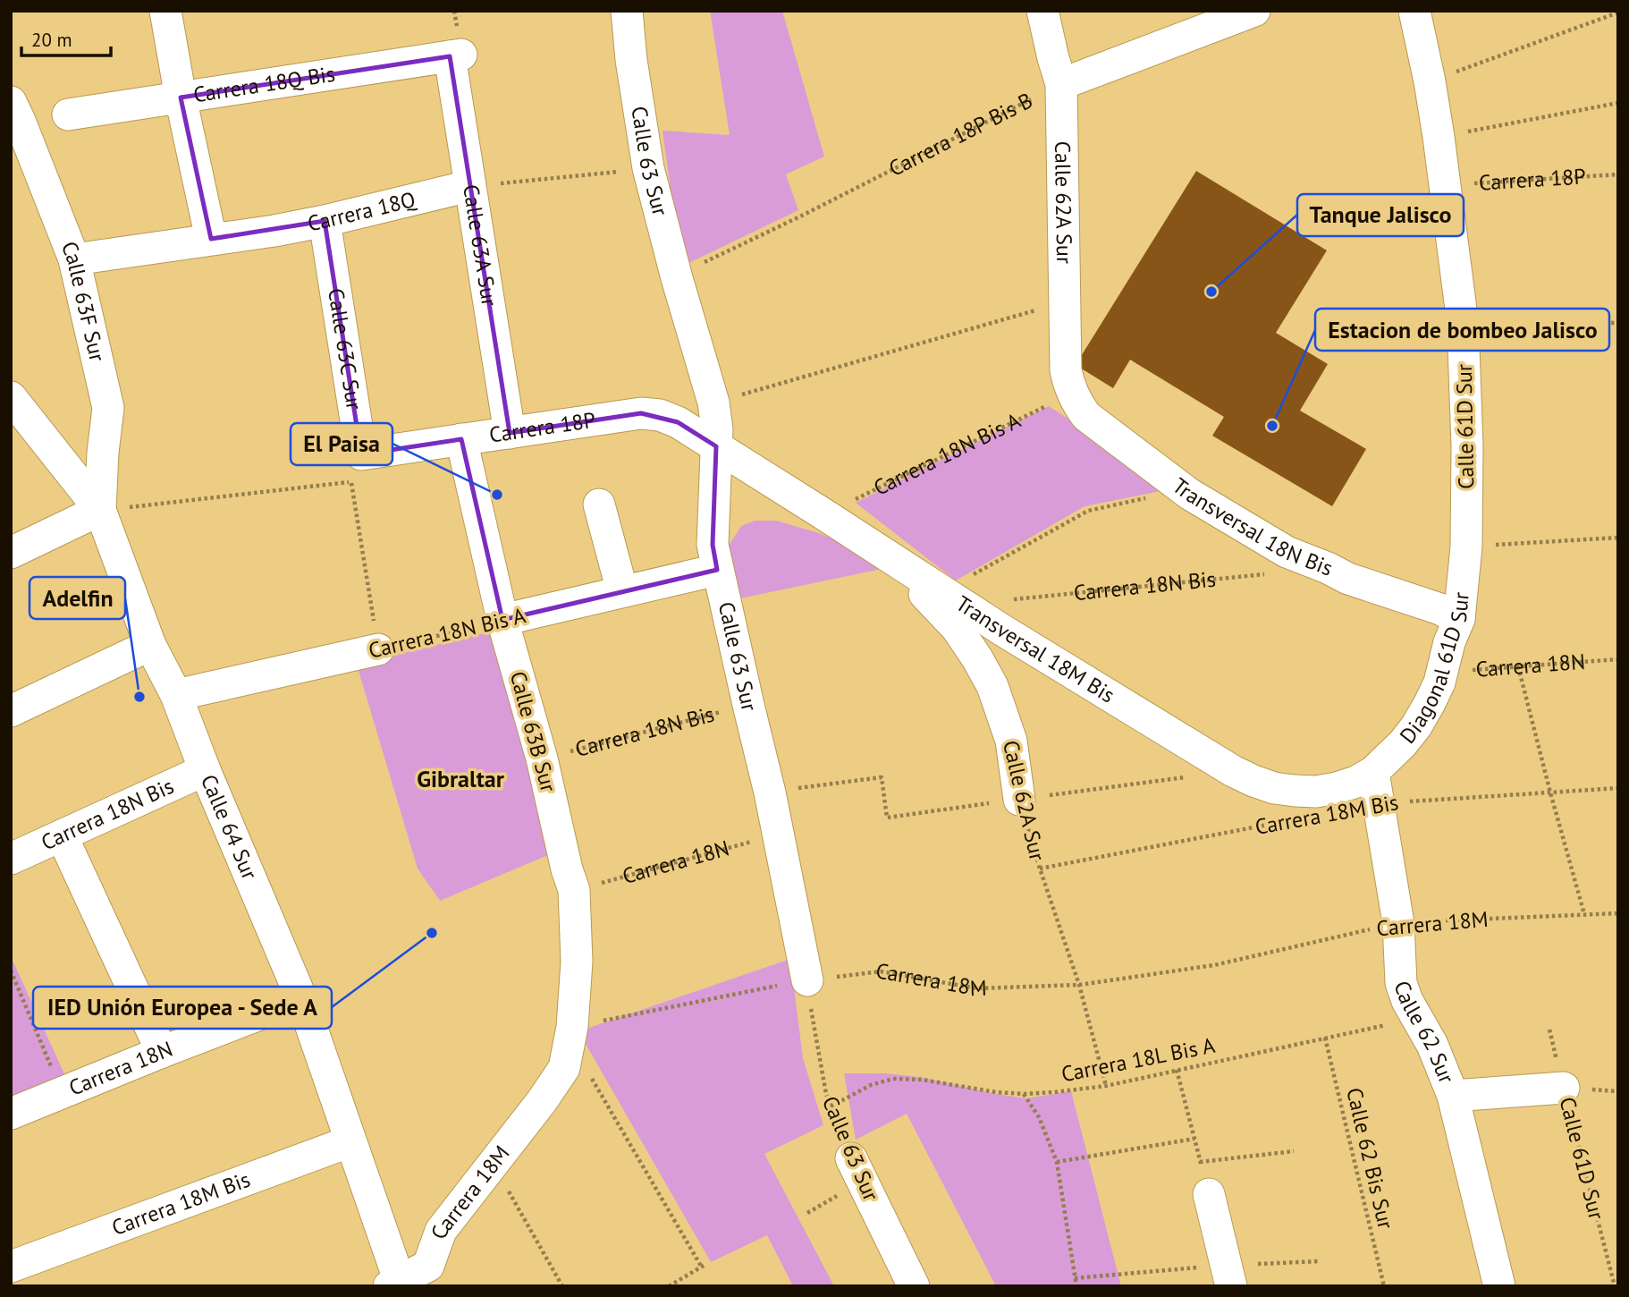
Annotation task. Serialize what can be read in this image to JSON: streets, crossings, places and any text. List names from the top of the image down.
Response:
{
  "streets": {
    "street": [
      "Carrera 18Q Bis",
      "Calle 63 Sur",
      "Carrera 18P",
      "Calle 62A Sur",
      "Carrera 18Q",
      "Calle 63A Sur",
      "Calle 63F Sur",
      "Calle 63C Sur",
      "Calle 61D Sur",
      "Carrera 18N Bis A",
      "Transversal 18N Bis",
      "Carrera 18N Bis",
      "Transversal 18M Bis",
      "Diagonal 61D Sur",
      "Carrera 18N",
      "Calle 63B Sur",
      "Carrera 18M Bis",
      "Calle 64 Sur",
      "Carrera 18M",
      "Calle 62 Sur"
    ],
    "path": ["Carrera 18P Bis B", "Carrera 18L Bis A", "Calle 62 Bis Sur"]
  },
  "crossings": [
    ["Carrera 18Q Bis", "Calle 63A Sur"],
    ["Carrera 18P Bis B", "Calle 63 Sur"],
    ["Carrera 18P Bis B", "Calle 62A Sur"],
    ["Calle 63 Sur", "Carrera 18P"],
    ["Calle 63 Sur", "Carrera 18N Bis A"],
    ["Calle 63 Sur", "Carrera 18N Bis"],
    ["Calle 63 Sur", "Transversal 18M Bis"],
    ["Calle 63 Sur", "Carrera 18N"],
    ["Calle 63 Sur", "Carrera 18M"],
    ["Calle 63 Sur", "Carrera 18L Bis A"],
    ["Carrera 18P", "Calle 63A Sur"],
    ["Carrera 18P", "Calle 63C Sur"],
    ["Carrera 18P", "Calle 61D Sur"],
    ["Carrera 18P", "Transversal 18M Bis"],
    ["Carrera 18P", "Calle 63B Sur"],
    ["Calle 62A Sur", "Carrera 18N Bis A"],
    ["Calle 62A Sur", "Transversal 18N Bis"],
    ["Calle 62A Sur", "Transversal 18M Bis"],
    ["Calle 62A Sur", "Carrera 18M Bis"],
    ["Calle 62A Sur", "Carrera 18M"],
    ["Calle 62A Sur", "Carrera 18L Bis A"],
    ["Carrera 18Q", "Calle 63A Sur"],
    ["Carrera 18Q", "Calle 63F Sur"],
    ["Carrera 18Q", "Calle 63C Sur"],
    ["Calle 63F Sur", "Calle 64 Sur"],
    ["Calle 61D Sur", "Diagonal 61D Sur"],
    ["Carrera 18N Bis A", "Transversal 18N Bis"],
    ["Carrera 18N Bis A", "Transversal 18M Bis"],
    ["Carrera 18N Bis A", "Calle 63B Sur"],
    ["Carrera 18N Bis A", "Calle 64 Sur"],
    ["Transversal 18N Bis", "Diagonal 61D Sur"],
    ["Carrera 18N Bis", "Calle 63B Sur"],
    ["Carrera 18N Bis", "Calle 64 Sur"],
    ["Transversal 18M Bis", "Diagonal 61D Sur"],
    ["Transversal 18M Bis", "Calle 62 Sur"],
    ["Diagonal 61D Sur", "Carrera 18N"],
    ["Diagonal 61D Sur", "Calle 62 Sur"],
    ["Carrera 18N", "Calle 63B Sur"],
    ["Carrera 18N", "Calle 64 Sur"],
    ["Calle 63B Sur", "Carrera 18M"],
    ["Carrera 18M Bis", "Calle 64 Sur"],
    ["Carrera 18M Bis", "Calle 62 Sur"],
    ["Calle 64 Sur", "Carrera 18M"],
    ["Carrera 18M", "Calle 62 Sur"],
    ["Calle 62 Sur", "Carrera 18L Bis A"],
    ["Carrera 18L Bis A", "Calle 62 Bis Sur"]
  ],
  "districts": ["Gibraltar"],
  "places": [
    "Tanque Jalisco",
    "Estacion de bombeo Jalisco",
    "El Paisa",
    "Adelfin",
    "IED Unión Europea - Sede A"
  ],
  "scale_bar": "20 m"
}
